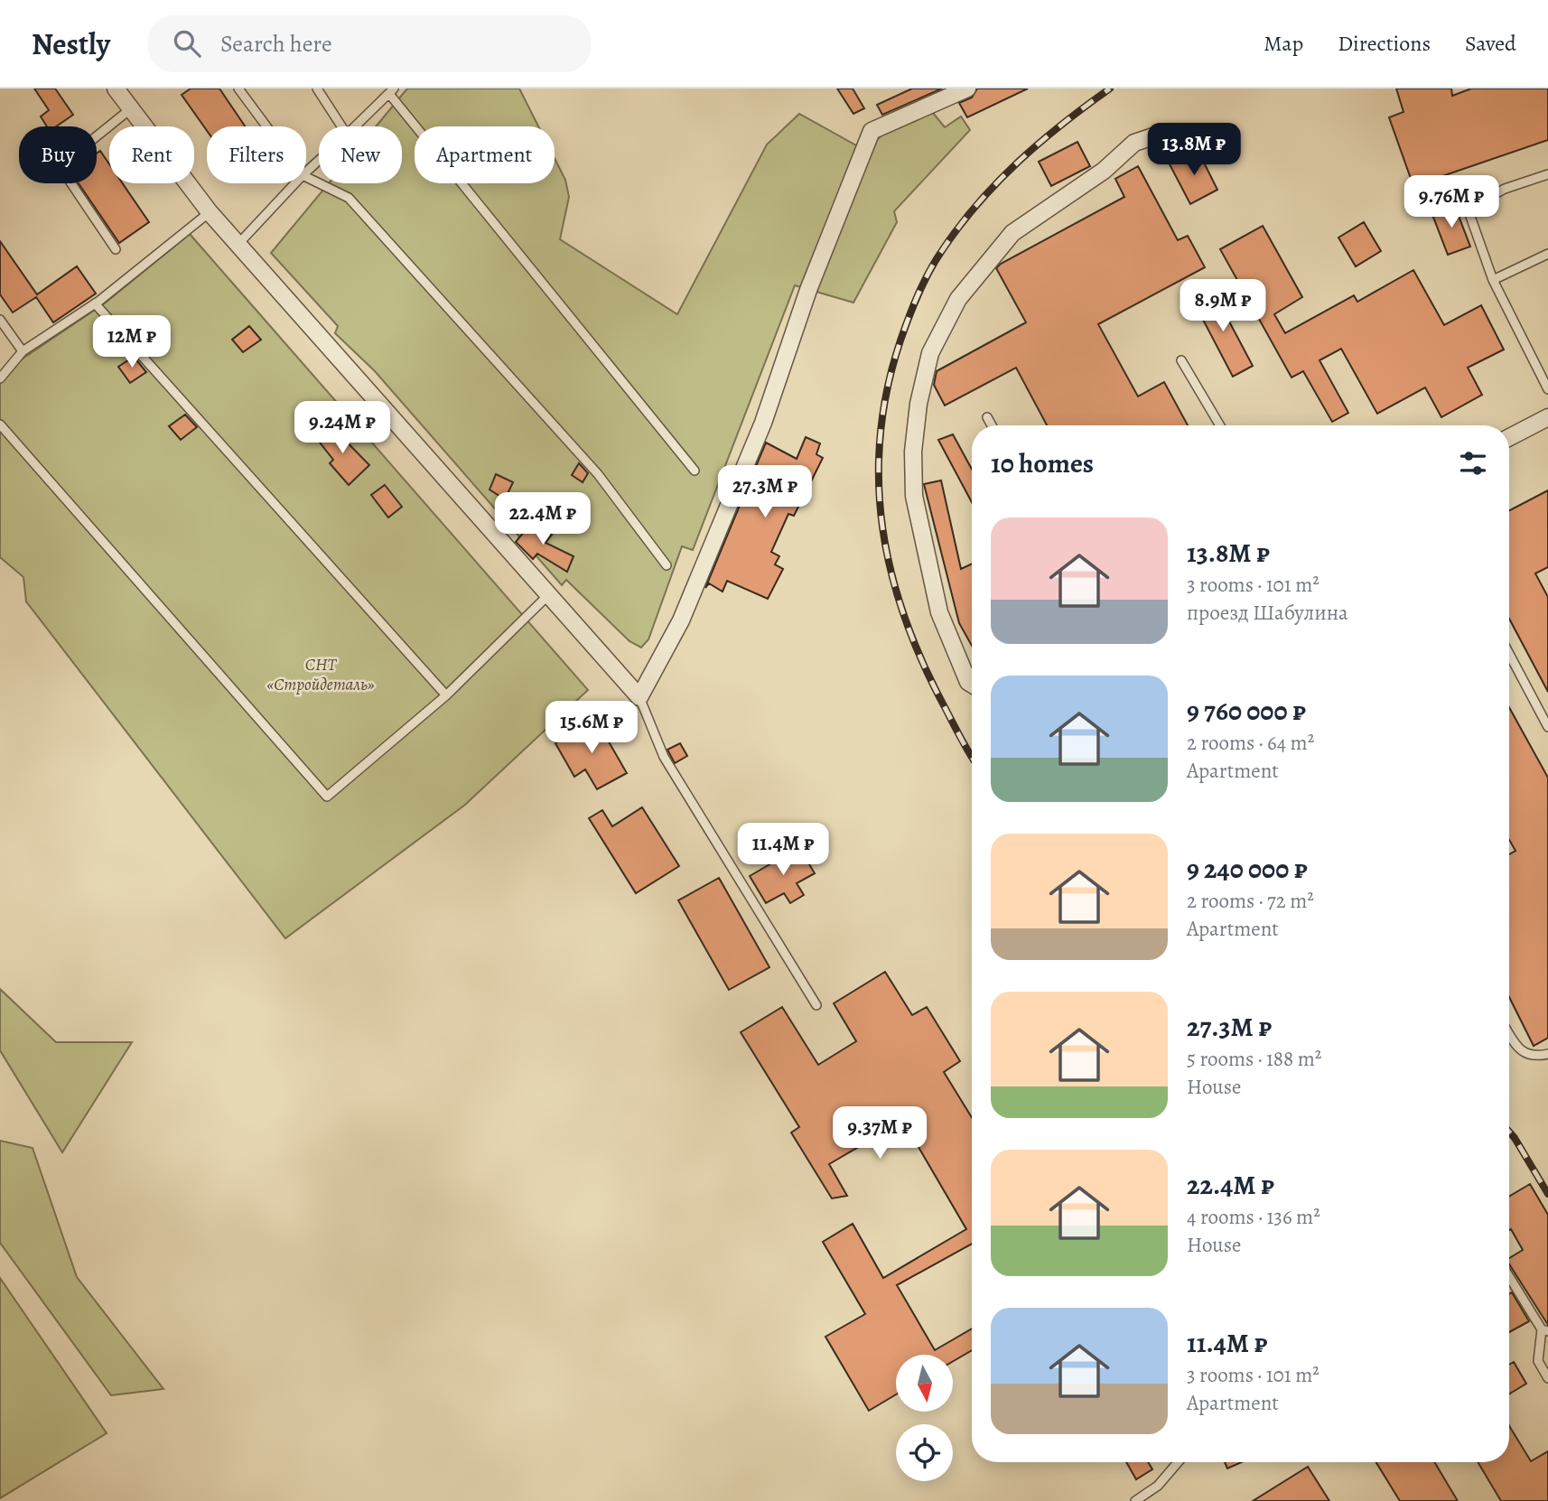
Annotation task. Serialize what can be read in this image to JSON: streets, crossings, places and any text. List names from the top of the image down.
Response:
{
  "parks": ["СНТ «Стройдеталь»"],
  "north": "bottom",
  "page": {
    "header": "Nestly",
    "search": "Search here",
    "nav": ["Map", "Directions", "Saved"],
    "price": [
      "13.8M ₽",
      "9.76M ₽",
      "8.9M ₽",
      "12M ₽",
      "9.24M ₽",
      "27.3M ₽",
      "22.4M ₽",
      "15.6M ₽",
      "11.4M ₽",
      "9.37M ₽"
    ],
    "chip": [
      "Buy",
      "Rent",
      "Filters",
      "New",
      "Apartment"
    ],
    "heading": "10 homes",
    "list": [
      {
        "name": "13.8M ₽",
        "note": "3 rooms · 101 m² · проезд Шабулина"
      },
      {
        "name": "9 760 000 ₽",
        "note": "2 rooms · 64 m² · Apartment"
      },
      {
        "name": "9 240 000 ₽",
        "note": "2 rooms · 72 m² · Apartment"
      },
      {
        "name": "27.3M ₽",
        "note": "5 rooms · 188 m² · House"
      },
      {
        "name": "22.4M ₽",
        "note": "4 rooms · 136 m² · House"
      },
      {
        "name": "11.4M ₽",
        "note": "3 rooms · 101 m² · Apartment"
      }
    ]
  }
}
